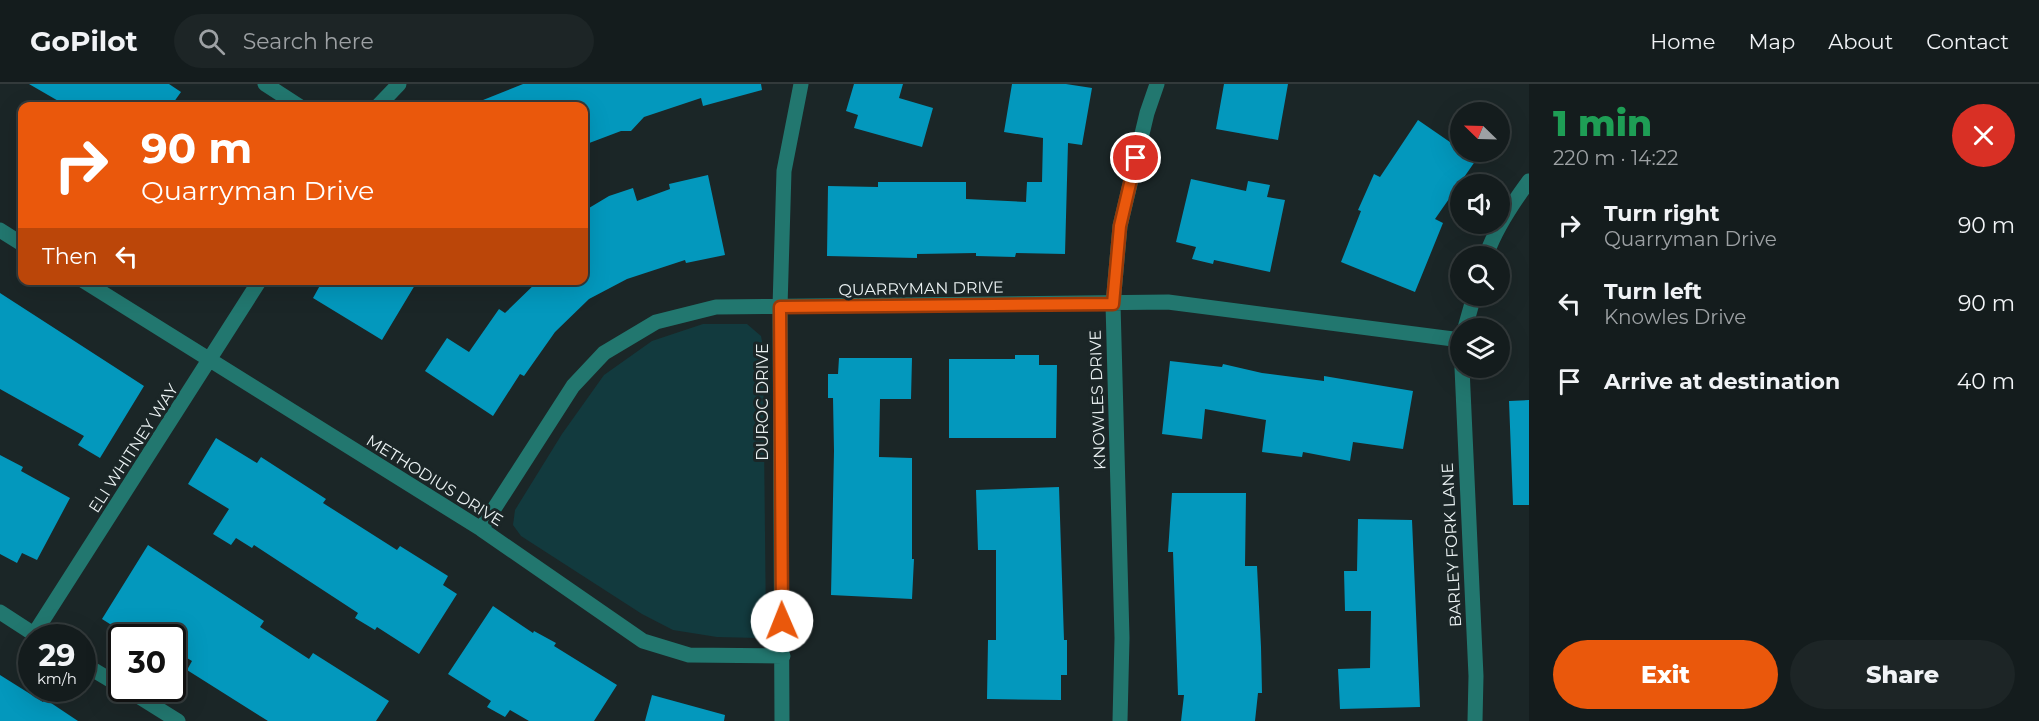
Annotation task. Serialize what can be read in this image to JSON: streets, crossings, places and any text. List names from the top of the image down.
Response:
{
  "streets": {
    "street": [
      "QUARRYMAN DRIVE",
      "KNOWLES DRIVE",
      "DUROC DRIVE",
      "ELI WHITNEY WAY",
      "METHODIUS DRIVE",
      "BARLEY FORK LANE"
    ]
  },
  "crossings": [
    ["QUARRYMAN DRIVE", "KNOWLES DRIVE"],
    ["QUARRYMAN DRIVE", "DUROC DRIVE"],
    ["QUARRYMAN DRIVE", "METHODIUS DRIVE"],
    ["DUROC DRIVE", "METHODIUS DRIVE"],
    ["ELI WHITNEY WAY", "METHODIUS DRIVE"]
  ],
  "north": "top left",
  "page": {
    "header": "GoPilot",
    "search": "Search here",
    "nav": [
      "Home",
      "Map",
      "About",
      "Contact"
    ],
    "heading": ["1 min", "220 m · 14:22"],
    "turn": ["90 m", "Quarryman Drive"],
    "list": [
      {
        "name": "Turn right",
        "note": "Quarryman Drive",
        "value": "90 m"
      },
      {
        "name": "Turn left",
        "note": "Knowles Drive",
        "value": "90 m"
      },
      {
        "name": "Arrive at destination",
        "value": "40 m"
      }
    ],
    "then": "Then",
    "speed": "29 km/h",
    "limit": "30",
    "buttons": ["Exit", "Share"]
  }
}
